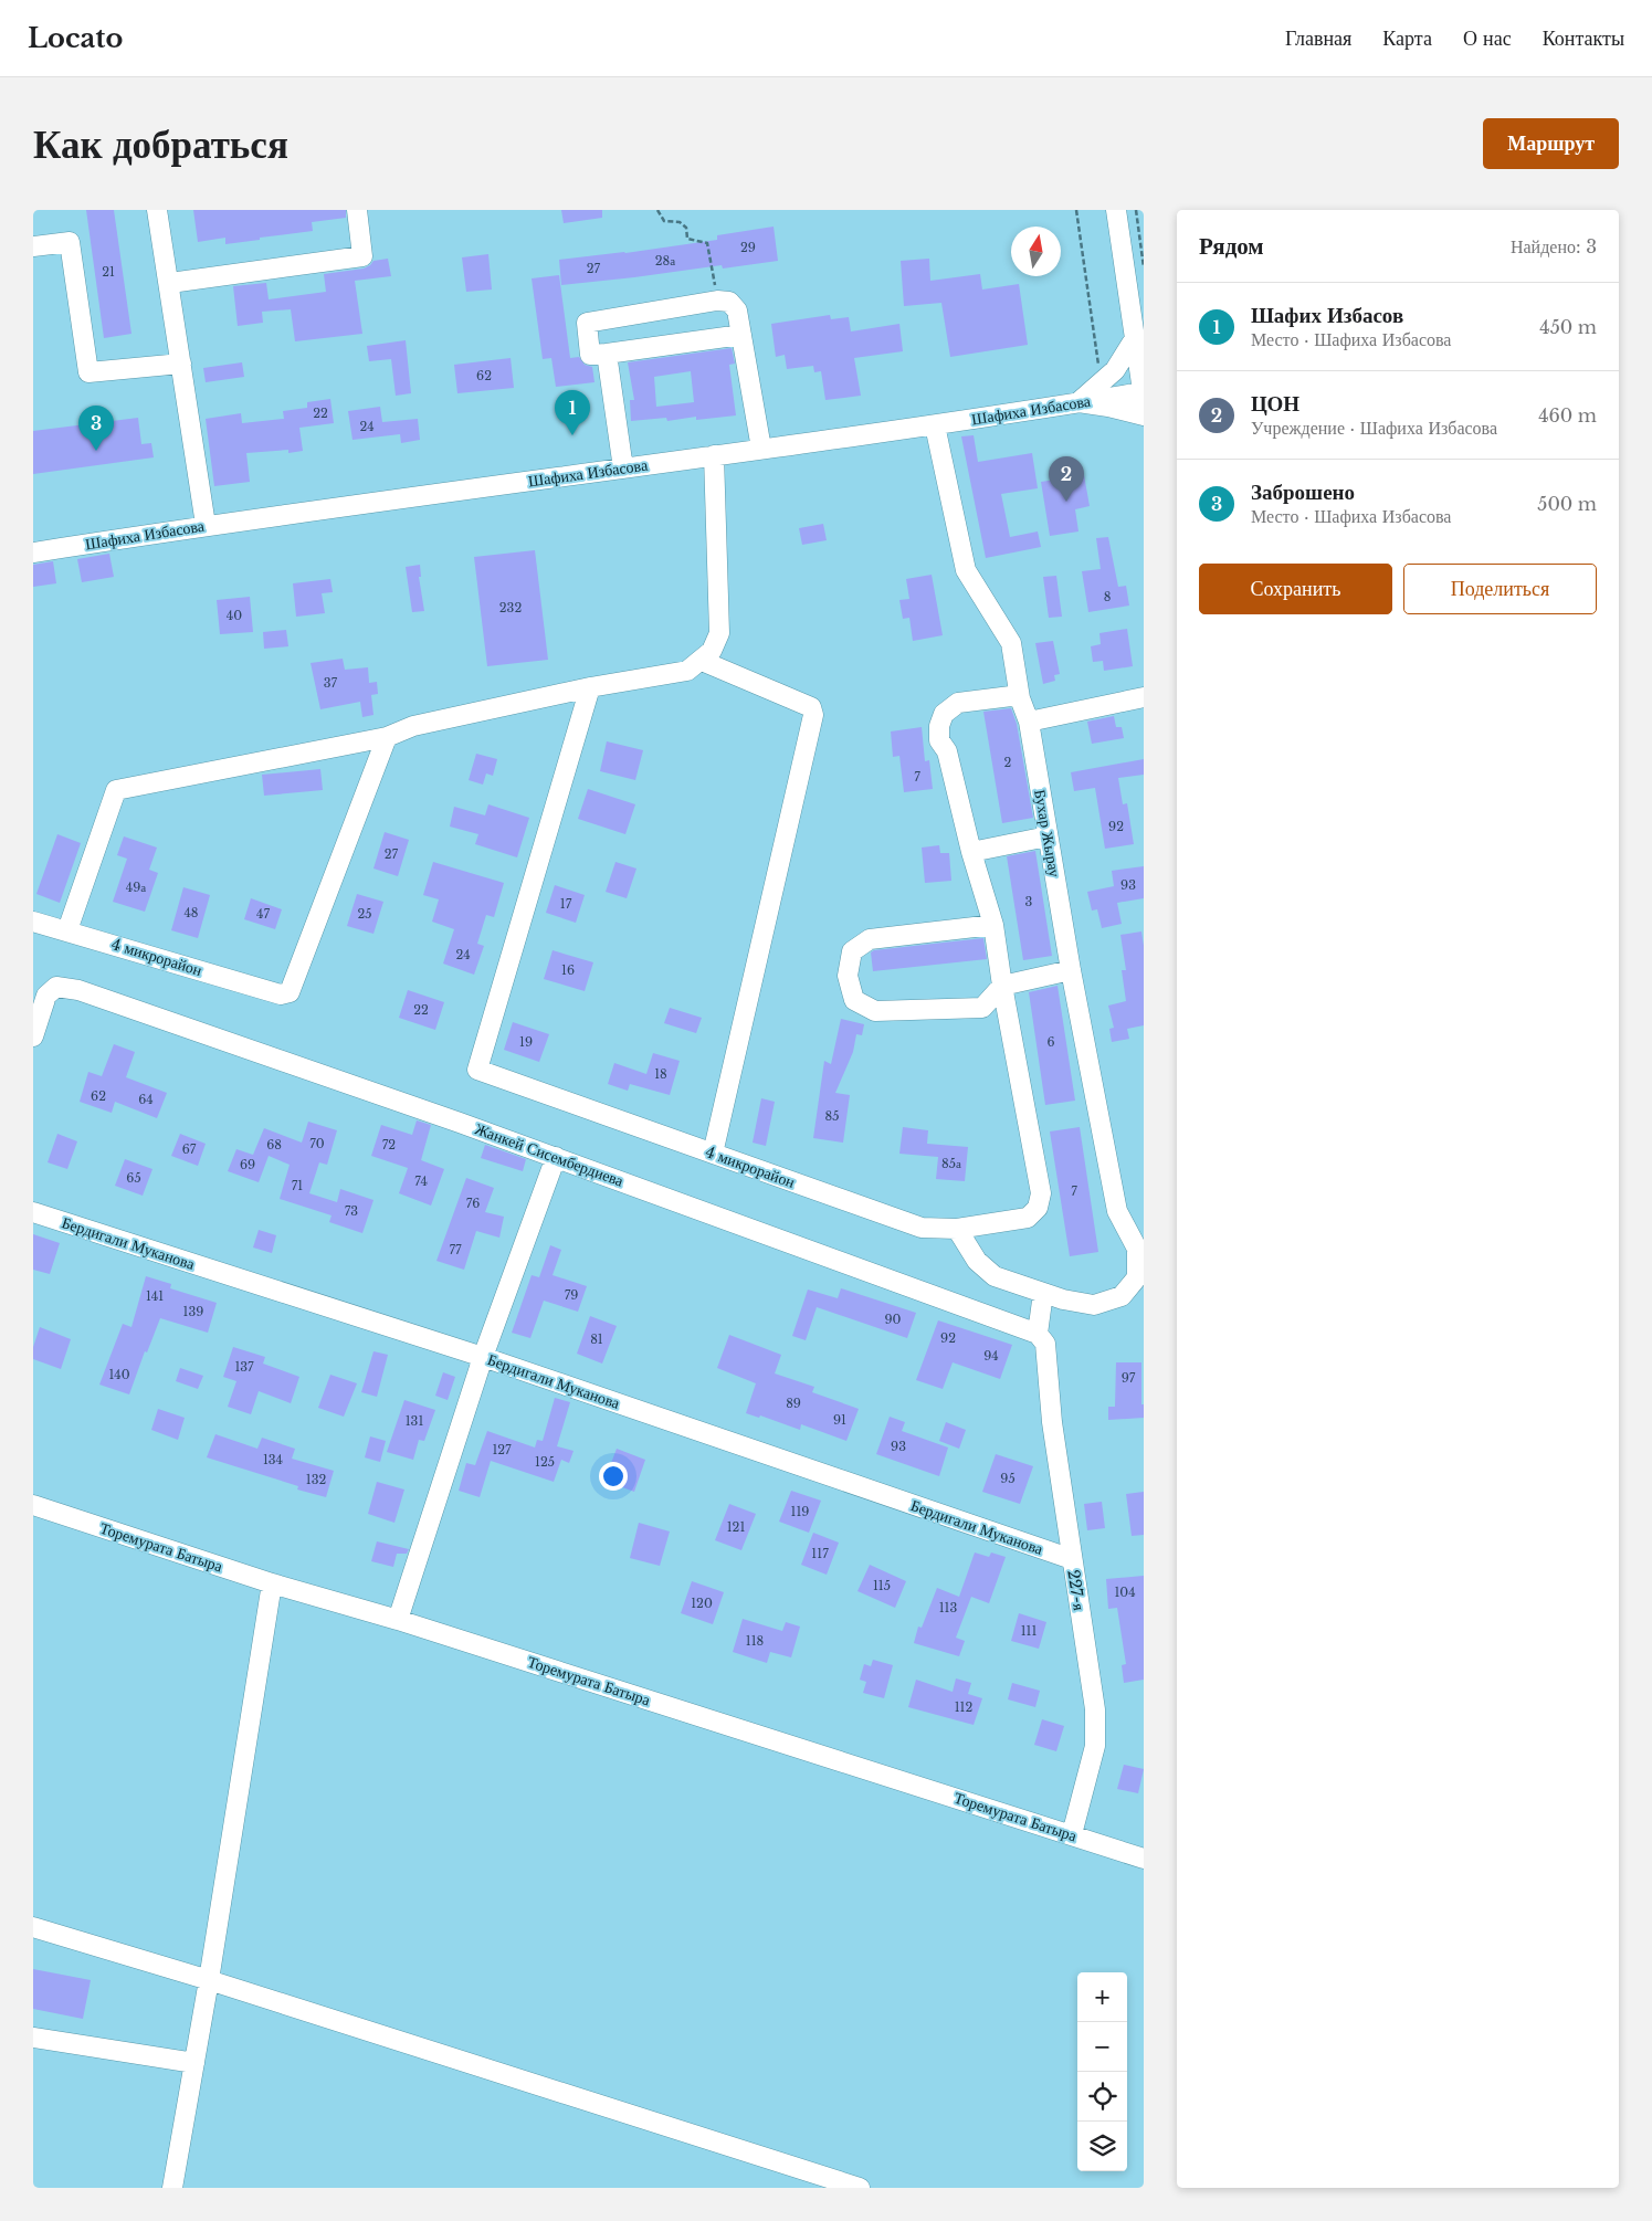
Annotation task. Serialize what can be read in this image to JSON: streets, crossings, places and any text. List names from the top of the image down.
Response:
{
  "streets": {
    "street": [
      "Шафиха Избасова",
      "Бухар Жырау",
      "4 микрорайон",
      "Жанкей Сисембердиева",
      "Бердигали Муканова",
      "Торемурата Батыра",
      "227-я"
    ]
  },
  "crossings": [
    ["Шафиха Избасова", "Бухар Жырау"],
    ["Бухар Жырау", "227-я"],
    ["Жанкей Сисембердиева", "227-я"],
    ["Бердигали Муканова", "227-я"],
    ["Торемурата Батыра", "227-я"]
  ],
  "house_numbers": [
    "29",
    "28а",
    "27",
    "21",
    "62",
    "22",
    "24",
    "8",
    "232",
    "40",
    "37",
    "2",
    "7",
    "92",
    "27",
    "93",
    "49а",
    "3",
    "17",
    "48",
    "47",
    "25",
    "24",
    "16",
    "22",
    "19",
    "6",
    "18",
    "62",
    "64",
    "85",
    "70",
    "68",
    "72",
    "67",
    "85а",
    "69",
    "65",
    "74",
    "71",
    "7",
    "76",
    "73",
    "77",
    "79",
    "141",
    "139",
    "90",
    "92",
    "81",
    "94",
    "137",
    "140",
    "97",
    "89",
    "91",
    "131",
    "93",
    "127",
    "134",
    "125",
    "95",
    "132",
    "119",
    "121",
    "117",
    "115",
    "104",
    "120",
    "113",
    "111",
    "118",
    "112"
  ],
  "north": "top",
  "page": {
    "header": "Locato",
    "nav": [
      "Главная",
      "Карта",
      "О нас",
      "Контакты"
    ],
    "buttons": [
      "Маршрут",
      ["Сохранить", "Поделиться"]
    ],
    "title": "Как добраться",
    "heading": ["Рядом", "Найдено: 3"],
    "list": [
      {
        "mark": "1",
        "name": "Шафих Избасов",
        "note": "Место · Шафиха Избасова",
        "value": "450 m"
      },
      {
        "mark": "2",
        "name": "ЦОН",
        "note": "Учреждение · Шафиха Избасова",
        "value": "460 m"
      },
      {
        "mark": "3",
        "name": "Заброшено",
        "note": "Место · Шафиха Избасова",
        "value": "500 m"
      }
    ],
    "pins": ["1", "3", "2"],
    "map_buttons": ["+", "−"]
  }
}
